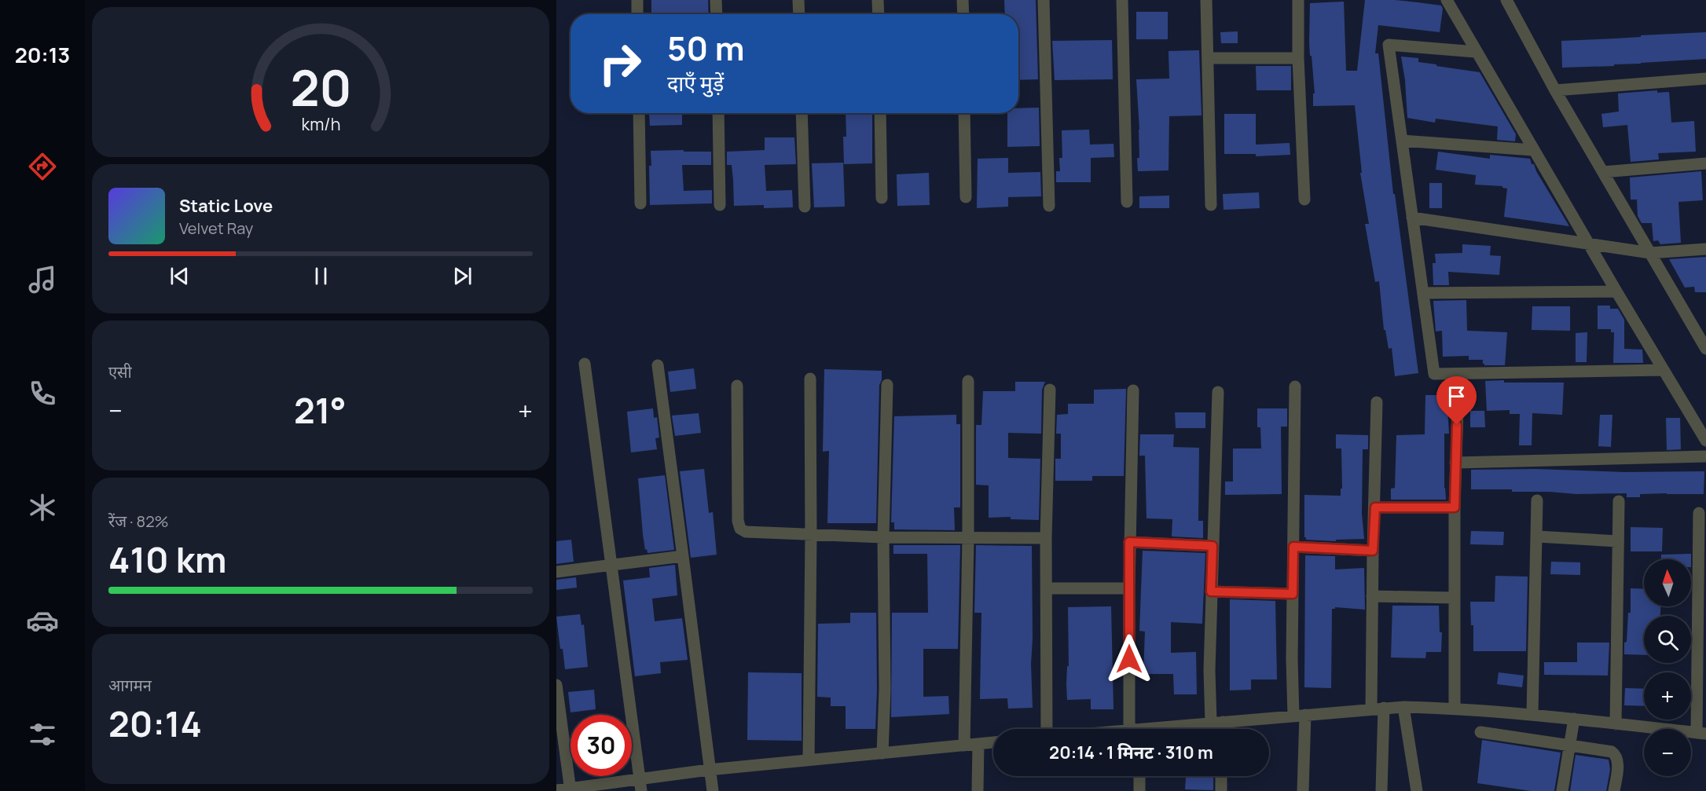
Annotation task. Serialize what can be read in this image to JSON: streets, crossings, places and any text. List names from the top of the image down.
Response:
{
  "north": "top",
  "page": {
    "tabs": "20:13",
    "turn": ["50 m", "दाएँ मुड़ें"],
    "song": ["Static Love", "Velvet Ray"],
    "tile": [
      "एसी",
      ["रेंज · 82%", "410 km"],
      ["आगमन", "20:14"]
    ],
    "heat": ["−", "21°", "+"],
    "map_buttons": ["+", "−"],
    "limit": "30",
    "trip": "20:14 · 1 मिनट · 310 m",
    "gauge": ["20", "km/h"]
  }
}
